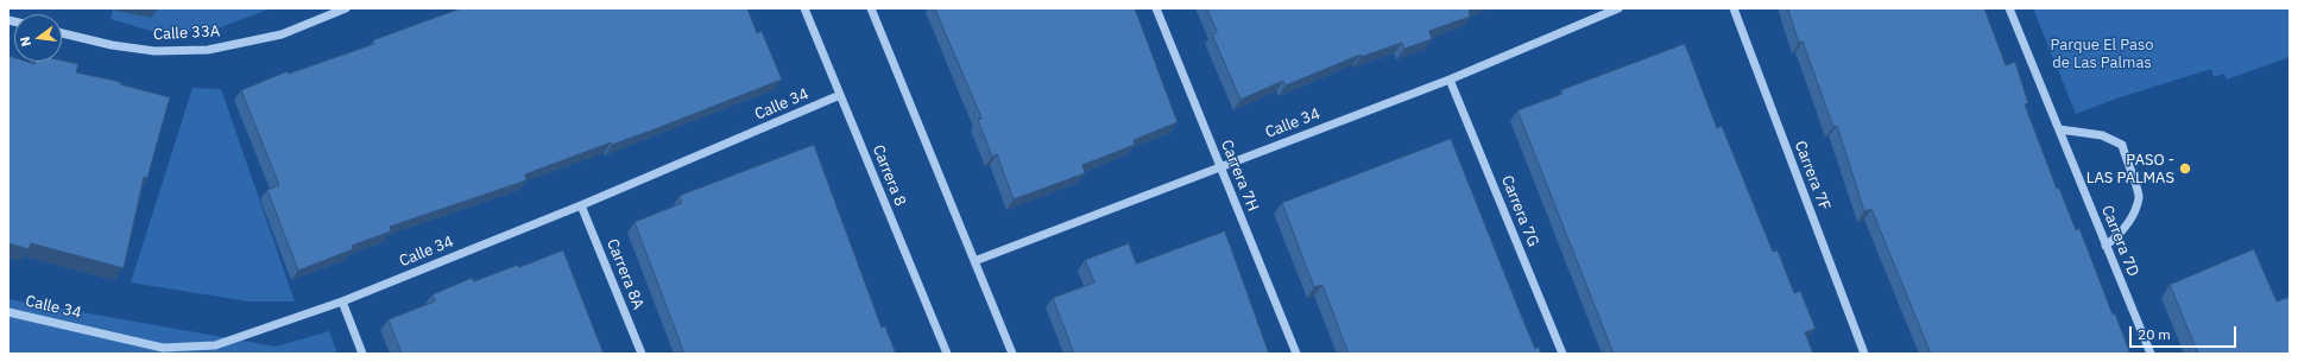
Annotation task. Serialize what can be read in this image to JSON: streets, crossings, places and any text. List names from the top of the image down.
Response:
{
  "streets": {
    "street": [
      "Calle 33A",
      "Calle 34",
      "Carrera 8",
      "Carrera 7H",
      "Carrera 7F",
      "Carrera 7G",
      "Carrera 7D",
      "Carrera 8A"
    ]
  },
  "crossings": [
    ["Calle 34", "Carrera 8"],
    ["Calle 34", "Carrera 7H"],
    ["Calle 34", "Carrera 7G"],
    ["Calle 34", "Carrera 8A"]
  ],
  "parks": ["Parque El Paso de Las Palmas"],
  "places": ["PASO - LAS PALMAS"],
  "scale_bar": "20 m",
  "north": "left"
}
